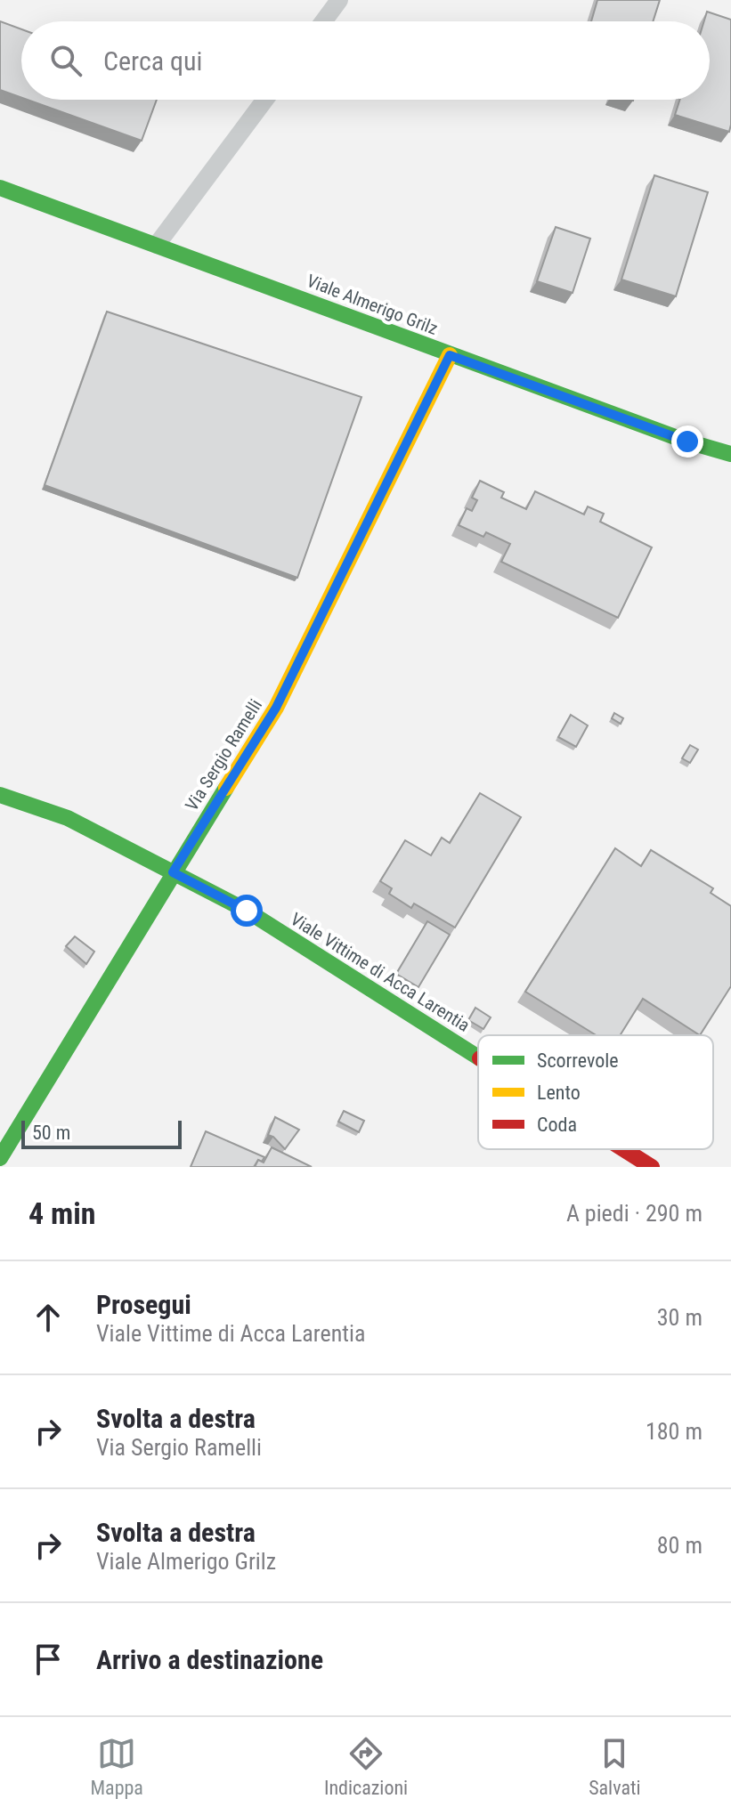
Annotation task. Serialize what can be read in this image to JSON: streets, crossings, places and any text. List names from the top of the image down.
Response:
{
  "streets": {
    "street": ["Viale Almerigo Grilz", "Via Sergio Ramelli", "Viale Vittime di Acca Larentia"]
  },
  "crossings": [
    ["Viale Almerigo Grilz", "Via Sergio Ramelli"],
    ["Via Sergio Ramelli", "Viale Vittime di Acca Larentia"]
  ],
  "legend": ["Scorrevole", "Lento", "Coda"],
  "scale_bar": "50 m",
  "page": {
    "search": "Cerca qui",
    "scale": "50 m",
    "heading": ["4 min", "A piedi · 290 m"],
    "list": [
      ["Prosegui", "Viale Vittime di Acca Larentia", "30 m"],
      ["Svolta a destra", "Via Sergio Ramelli", "180 m"],
      ["Svolta a destra", "Viale Almerigo Grilz", "80 m"],
      "Arrivo a destinazione"
    ],
    "nav": ["Mappa", "Indicazioni", "Salvati"]
  }
}
